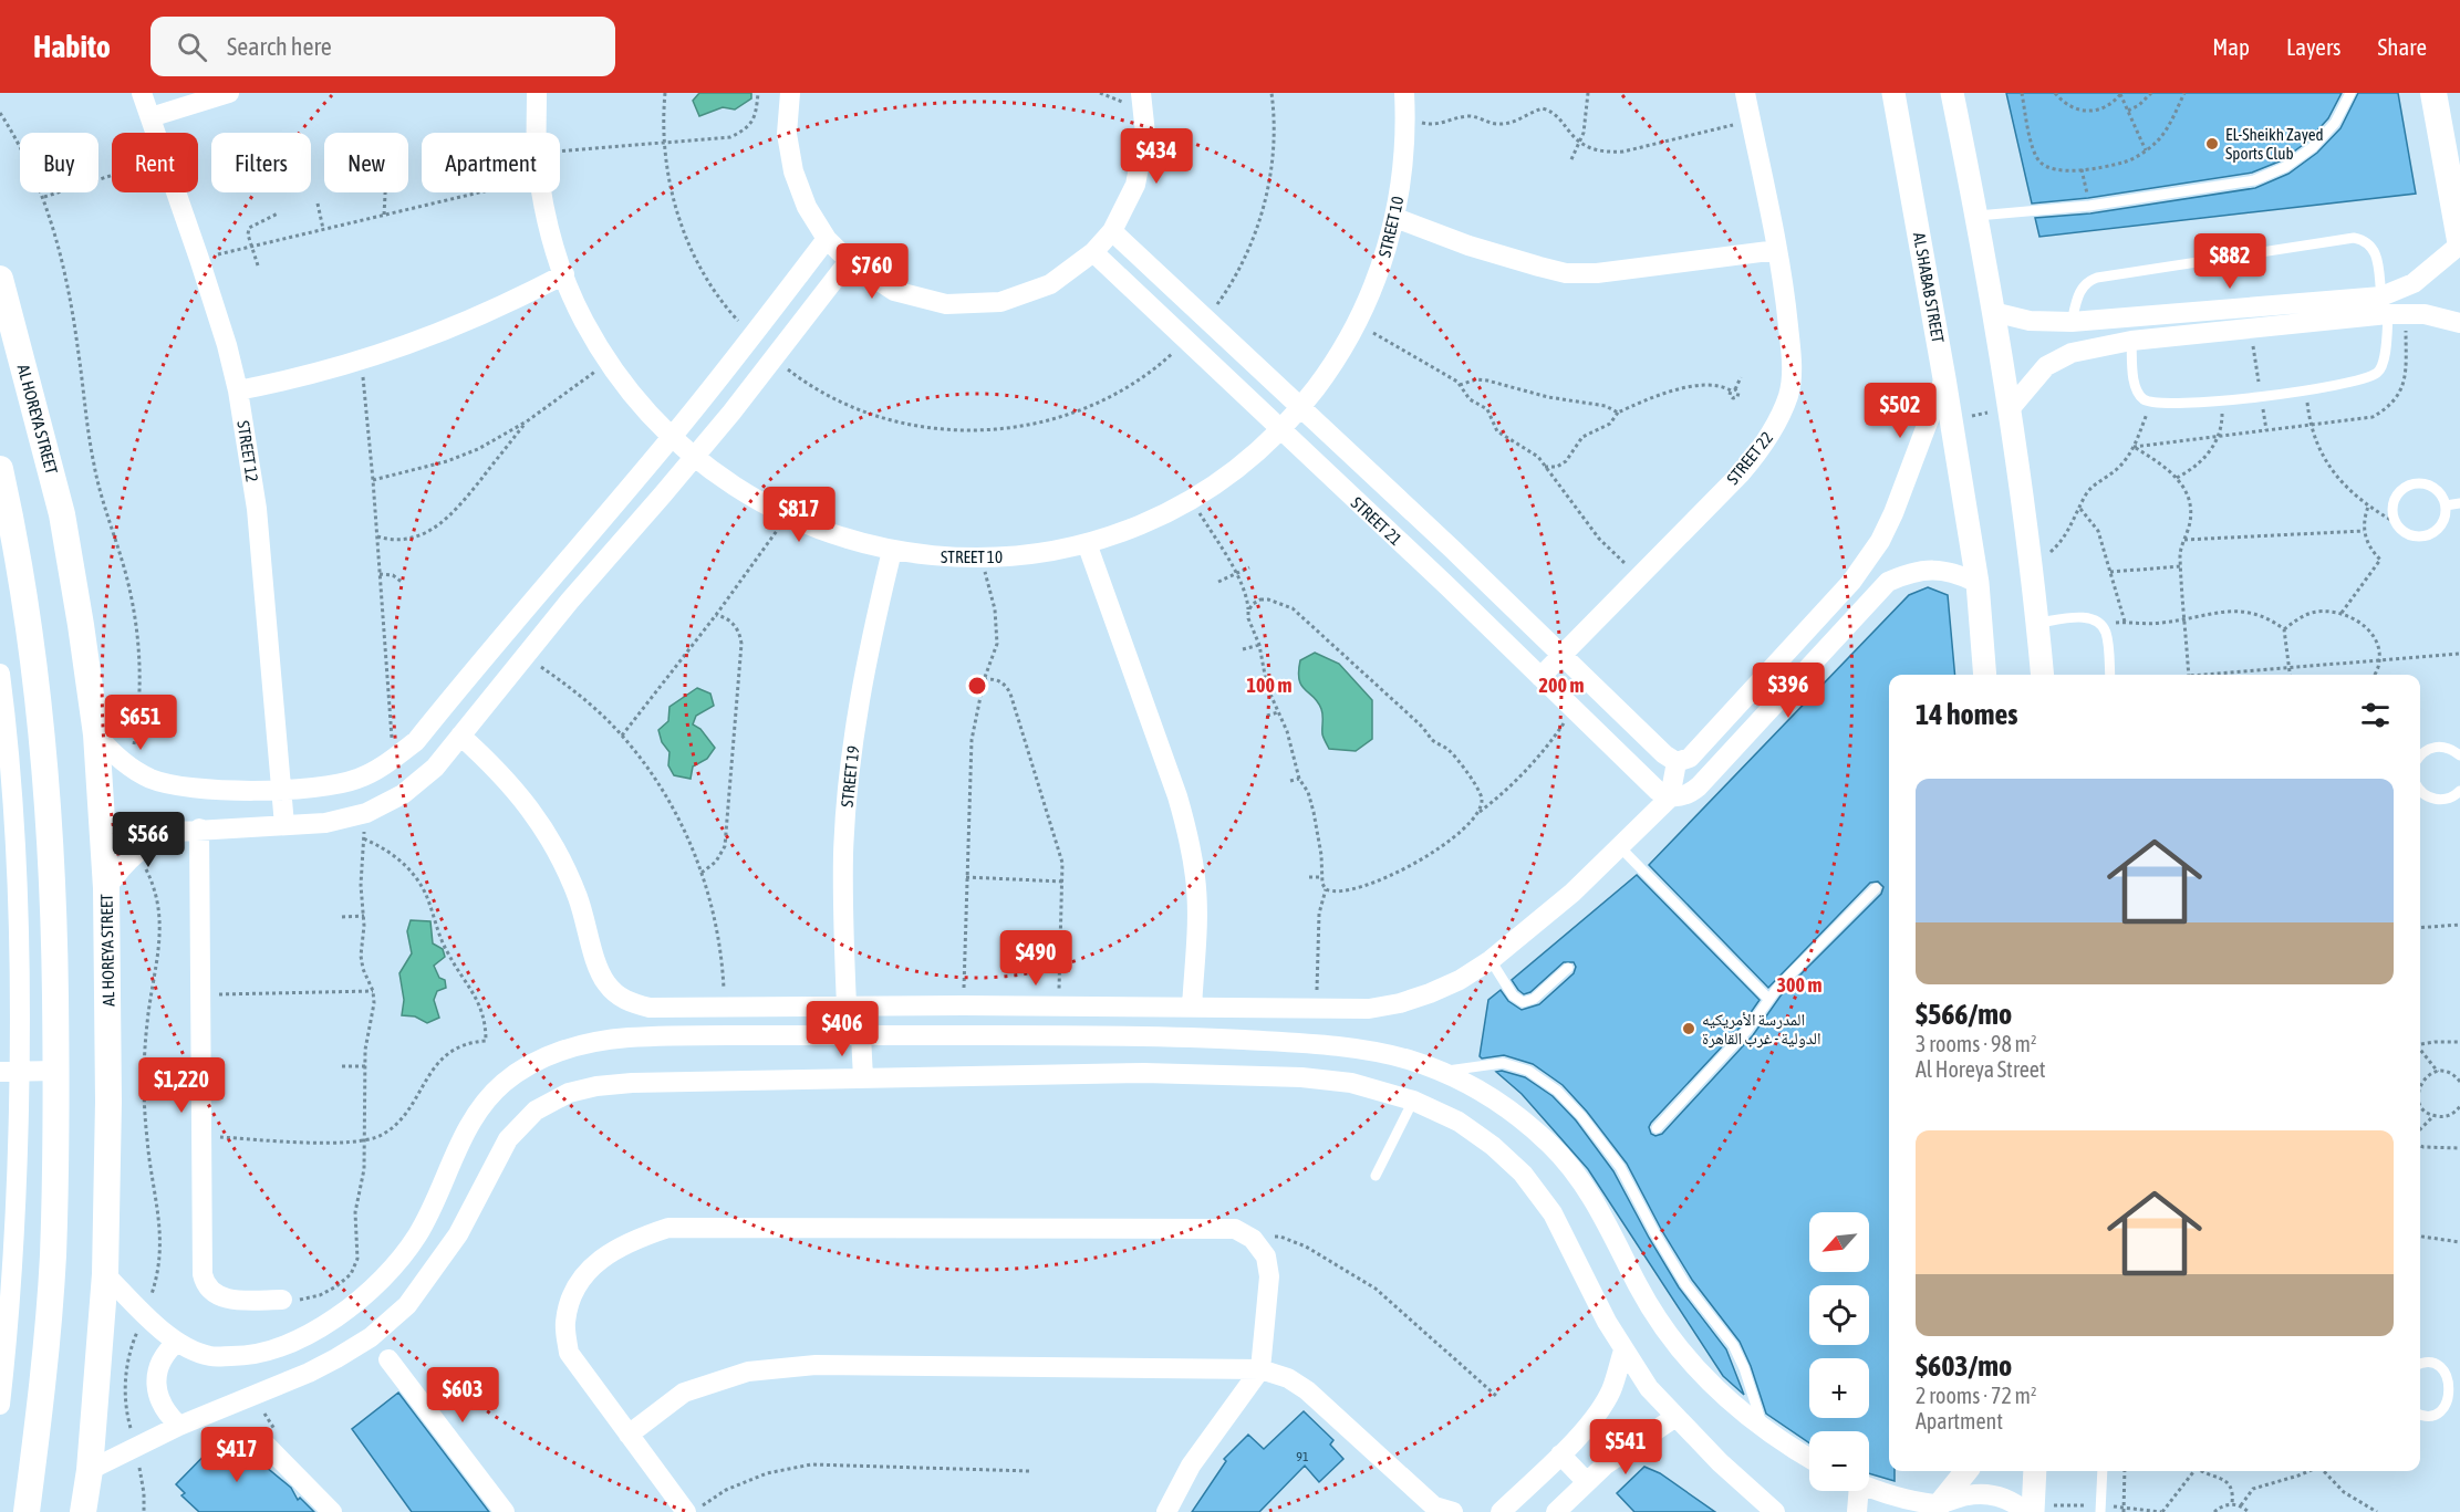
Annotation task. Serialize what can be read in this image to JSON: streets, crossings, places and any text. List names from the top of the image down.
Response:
{
  "streets": {
    "main road": ["AL HOREYA STREET"],
    "street": [
      "STREET 10",
      "AL SHABAB STREET",
      "STREET 12",
      "STREET 22",
      "STREET 21",
      "STREET 19"
    ]
  },
  "crossings": [
    ["STREET 10", "STREET 21"],
    ["STREET 10", "STREET 19"],
    ["STREET 22", "STREET 21"]
  ],
  "places": ["EL-Sheikh Zayed Sports Club", "المدرسة الأمريكيه الدولية - غرب القاهرة"],
  "house_numbers": ["91"],
  "north": "bottom left",
  "page": {
    "header": "Habito",
    "search": "Search here",
    "nav": ["Map", "Layers", "Share"],
    "price": [
      "$434",
      "$882",
      "$760",
      "$502",
      "$817",
      "$396",
      "$651",
      "$566",
      "$490",
      "$406",
      "$1,220",
      "$603",
      "$541",
      "$417"
    ],
    "chip": [
      "Buy",
      "Rent",
      "Filters",
      "New",
      "Apartment"
    ],
    "heading": "14 homes",
    "list": [
      {
        "name": "$566/mo",
        "note": "3 rooms · 98 m² · Al Horeya Street"
      },
      {
        "name": "$603/mo",
        "note": "2 rooms · 72 m² · Apartment"
      }
    ],
    "map_buttons": ["+", "−"]
  },
  "rings": ["100 m", "200 m", "300 m"]
}
